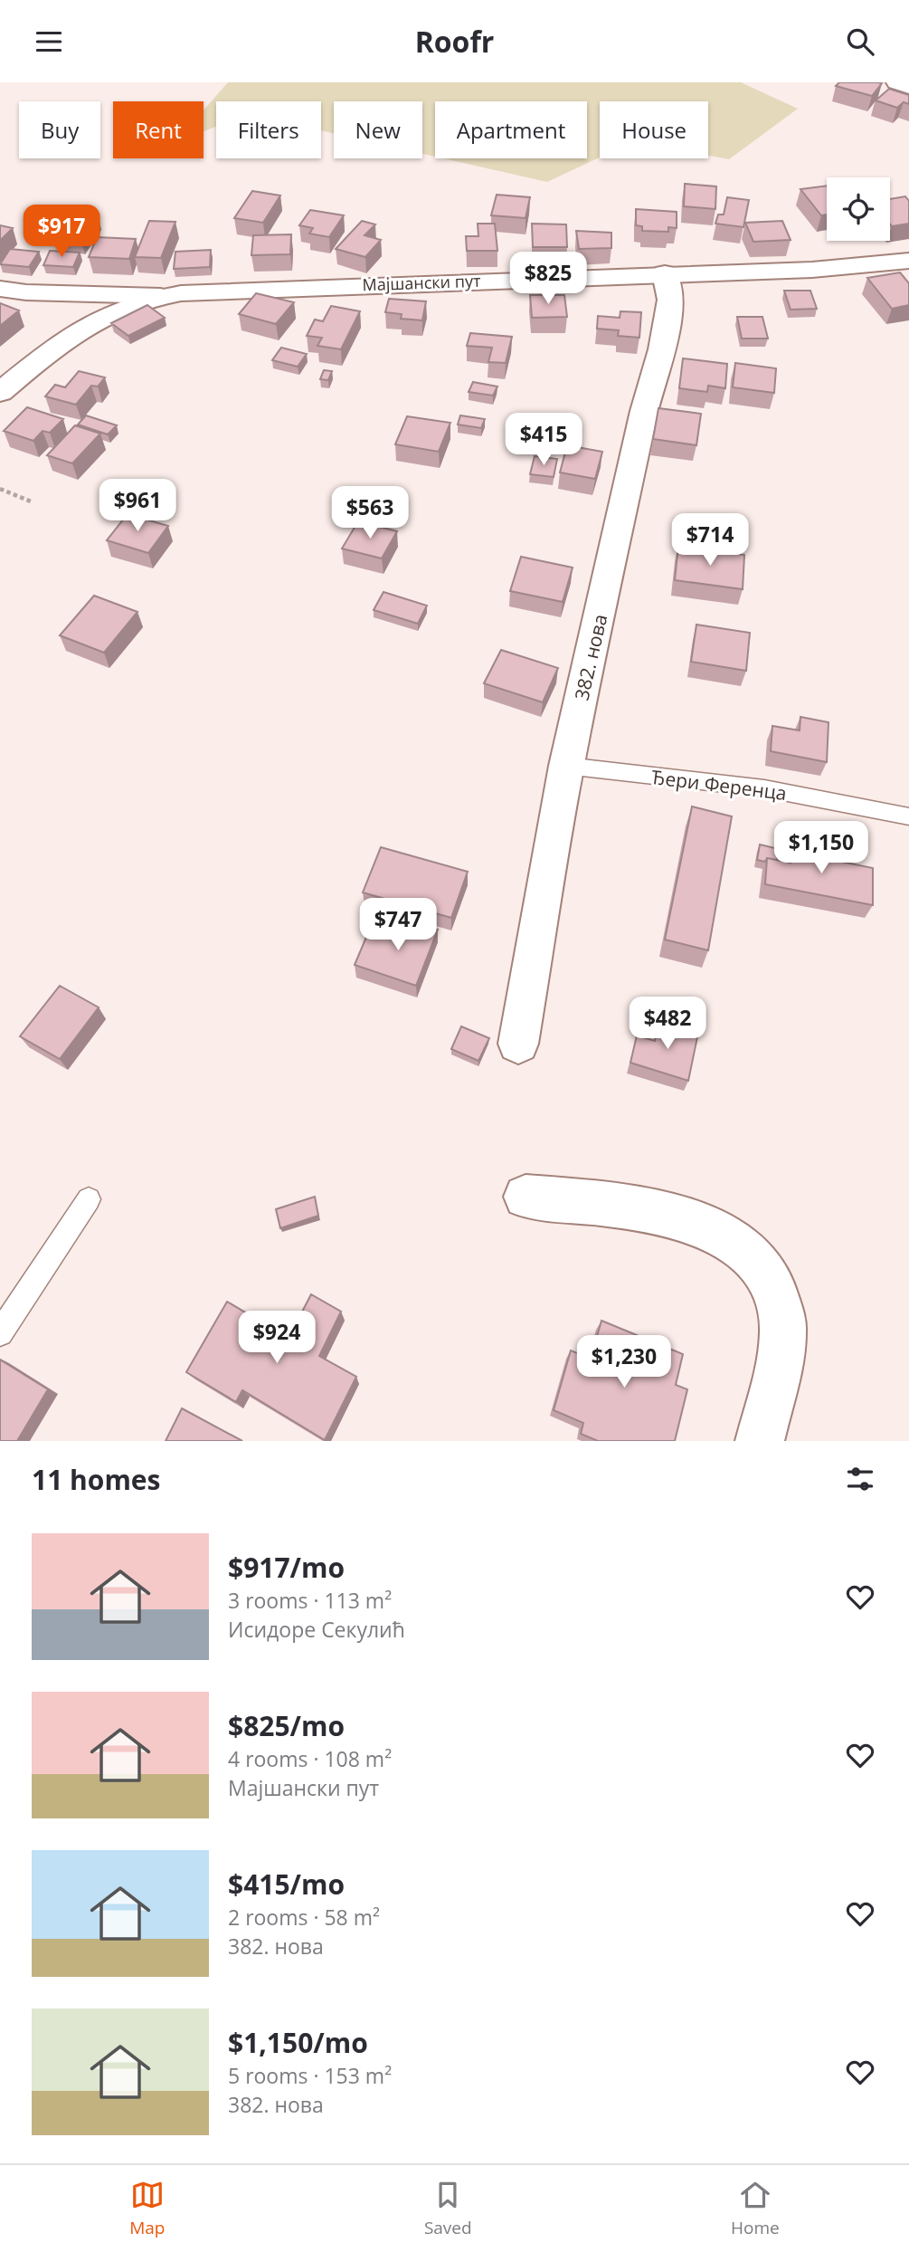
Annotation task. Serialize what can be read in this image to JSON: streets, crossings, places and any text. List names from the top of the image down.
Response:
{
  "streets": {
    "street": ["Мајшански пут", "382. нова"],
    "lane": ["Ђери Ференца"]
  },
  "crossings": [
    ["Мајшански пут", "382. нова"],
    ["382. нова", "Ђери Ференца"]
  ],
  "page": {
    "header": "Roofr",
    "chip": [
      "Buy",
      "Rent",
      "Filters",
      "New",
      "Apartment",
      "House"
    ],
    "price": [
      "$917",
      "$825",
      "$415",
      "$961",
      "$563",
      "$714",
      "$1,150",
      "$747",
      "$482",
      "$924",
      "$1,230"
    ],
    "heading": "11 homes",
    "list": [
      {
        "name": "$917/mo",
        "note": "3 rooms · 113 m² · Исидоре Секулић"
      },
      {
        "name": "$825/mo",
        "note": "4 rooms · 108 m² · Мајшански пут"
      },
      {
        "name": "$415/mo",
        "note": "2 rooms · 58 m² · 382. нова"
      },
      {
        "name": "$1,150/mo",
        "note": "5 rooms · 153 m² · 382. нова"
      }
    ],
    "tabs": ["Map", "Saved", "Home"]
  }
}
